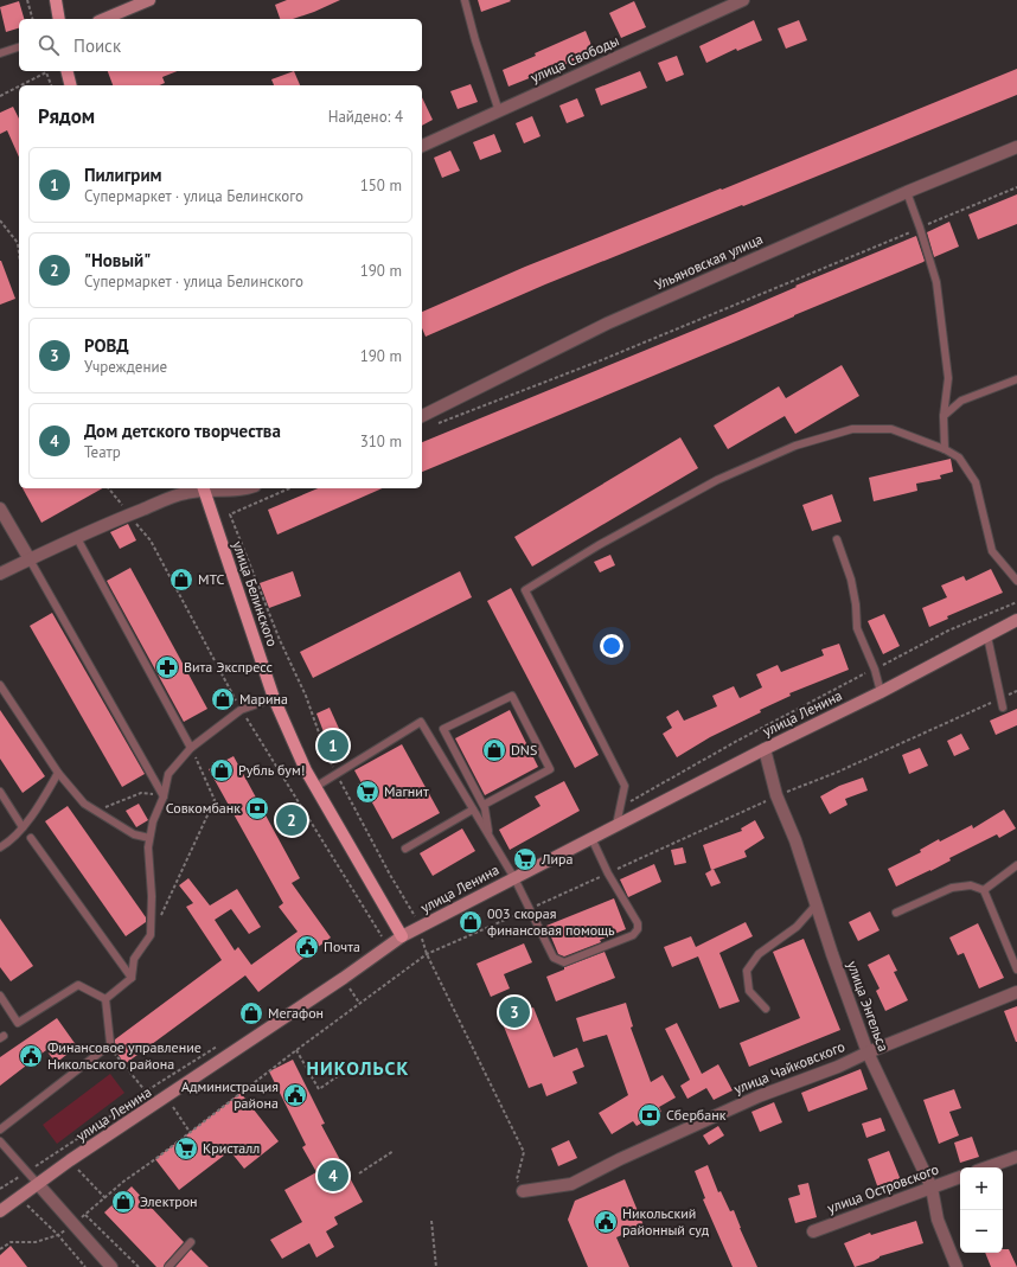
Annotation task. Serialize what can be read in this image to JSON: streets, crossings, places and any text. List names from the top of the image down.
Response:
{
  "streets": {
    "main road": ["улица Белинского", "улица Ленина"],
    "street": [
      "улица Свободы",
      "Ульяновская улица",
      "улица Энгельса",
      "улица Чайковского",
      "улица Островского"
    ]
  },
  "crossings": [
    ["улица Белинского", "улица Ленина"],
    ["улица Ленина", "улица Энгельса"],
    ["улица Энгельса", "улица Чайковского"],
    ["улица Энгельса", "улица Островского"]
  ],
  "districts": ["НИКОЛЬСК"],
  "places": {
    "shop": [
      "МТС",
      "Марина",
      "DNS",
      "Рубль бум!",
      "003 скорая финансовая помощь",
      "Мегафон",
      "Электрон"
    ],
    "pharmacy": ["Вита Экспресс"],
    "supermarket": ["Магнит", "Лира", "Кристалл"],
    "bank": ["Совкомбанк", "Сбербанк"],
    "public building": [
      "Почта",
      "Финансовое управление Никольского района",
      "Администрация района",
      "Никольский районный суд"
    ]
  },
  "page": {
    "search": "Поиск",
    "heading": ["Рядом", "Найдено: 4"],
    "list": [
      {
        "mark": "1",
        "name": "Пилигрим",
        "note": "Супермаркет · улица Белинского",
        "value": "150 m"
      },
      {
        "mark": "2",
        "name": "\"Новый\"",
        "note": "Супермаркет · улица Белинского",
        "value": "190 m"
      },
      {
        "mark": "3",
        "name": "РОВД",
        "note": "Учреждение",
        "value": "190 m"
      },
      {
        "mark": "4",
        "name": "Дом детского творчества",
        "note": "Театр",
        "value": "310 m"
      }
    ],
    "pins": [
      "1",
      "2",
      "3",
      "4"
    ],
    "map_buttons": ["+", "−"]
  }
}
